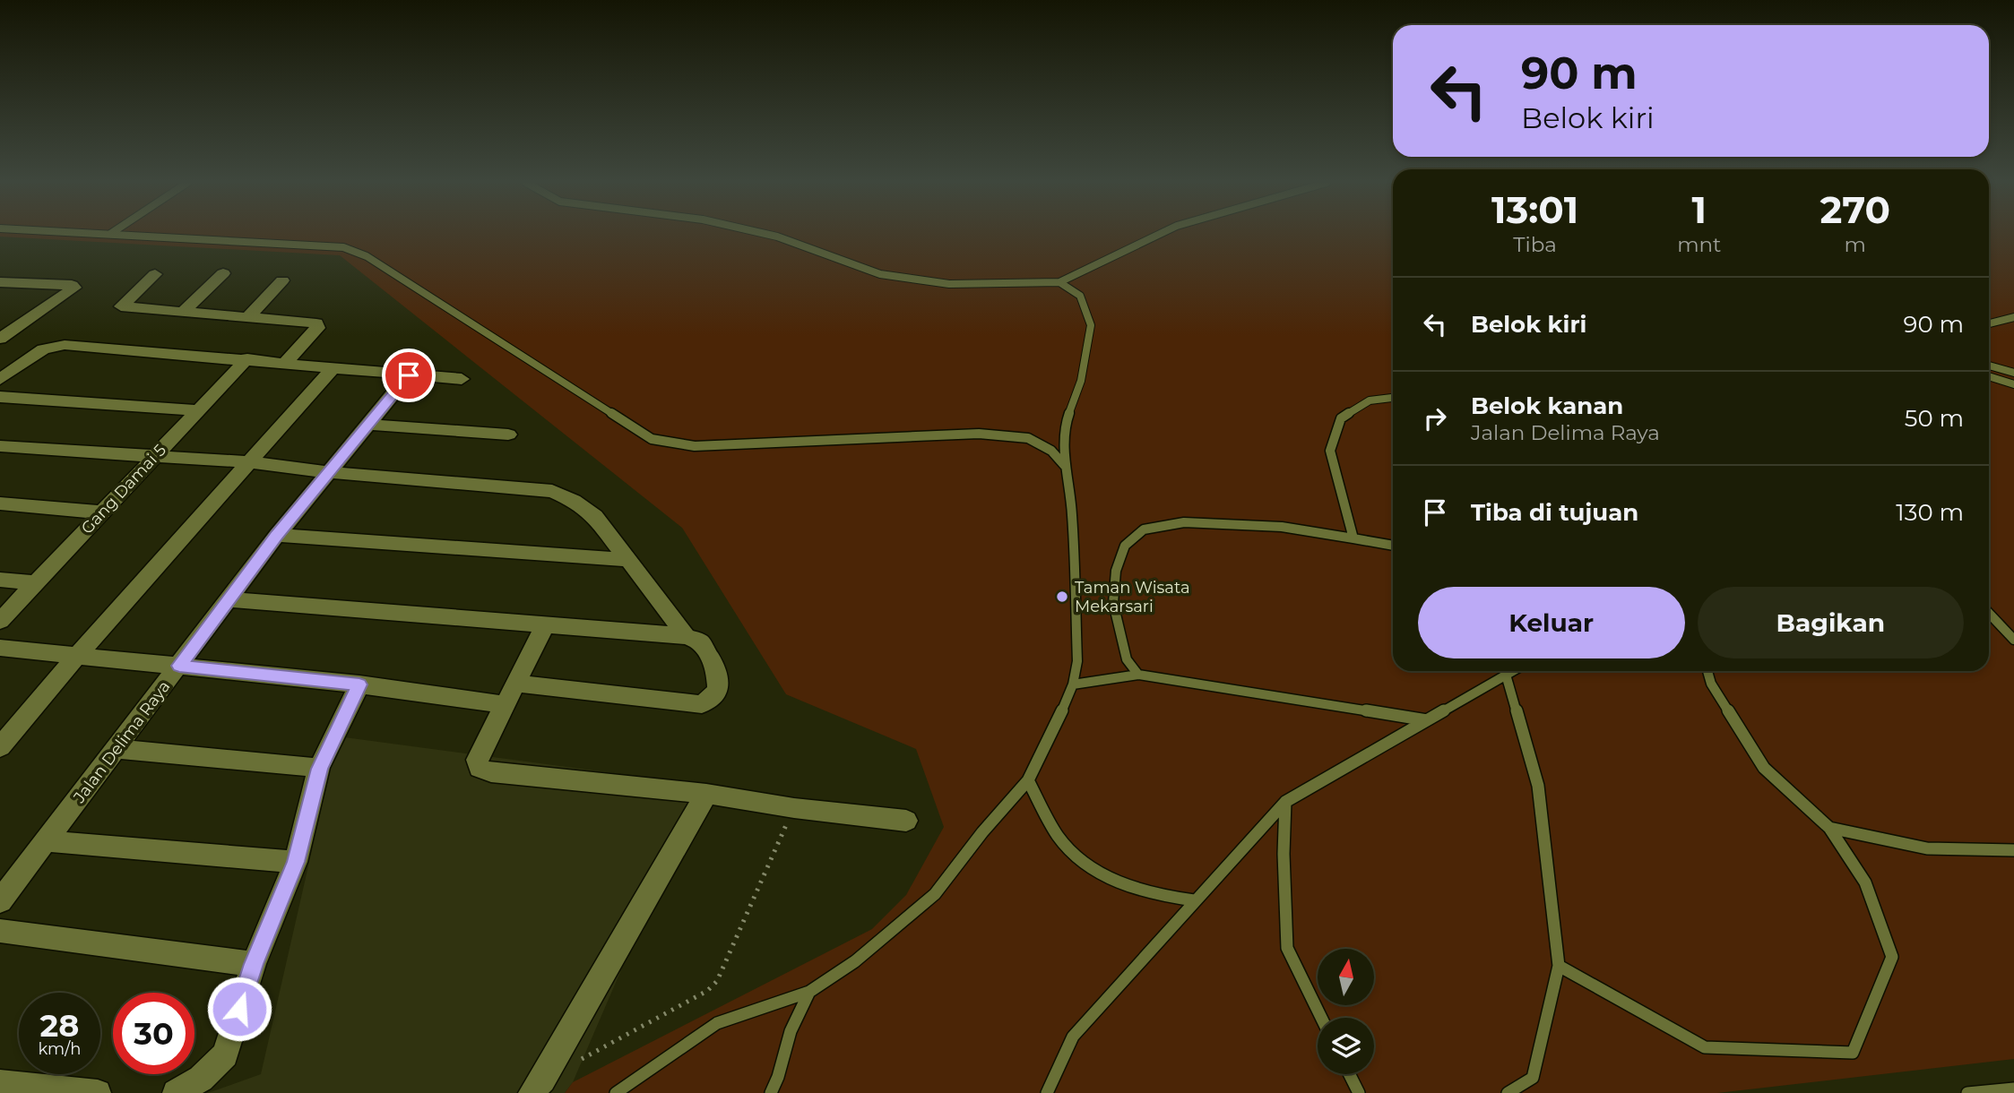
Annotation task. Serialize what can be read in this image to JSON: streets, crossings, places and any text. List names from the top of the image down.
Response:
{
  "streets": {
    "street": ["Gang Damai 5", "Jalan Delima Raya"]
  },
  "places": ["Taman Wisata Mekarsari"],
  "north": "top",
  "page": {
    "turn": ["90 m", "Belok kiri"],
    "eta": [
      "13:01",
      "Tiba",
      "1",
      "mnt",
      "270",
      "m"
    ],
    "list": [
      {
        "name": "Belok kiri",
        "value": "90 m"
      },
      {
        "name": "Belok kanan",
        "note": "Jalan Delima Raya",
        "value": "50 m"
      },
      {
        "name": "Tiba di tujuan",
        "value": "130 m"
      }
    ],
    "buttons": ["Keluar", "Bagikan"],
    "speed": "28 km/h",
    "limit": "30"
  }
}
